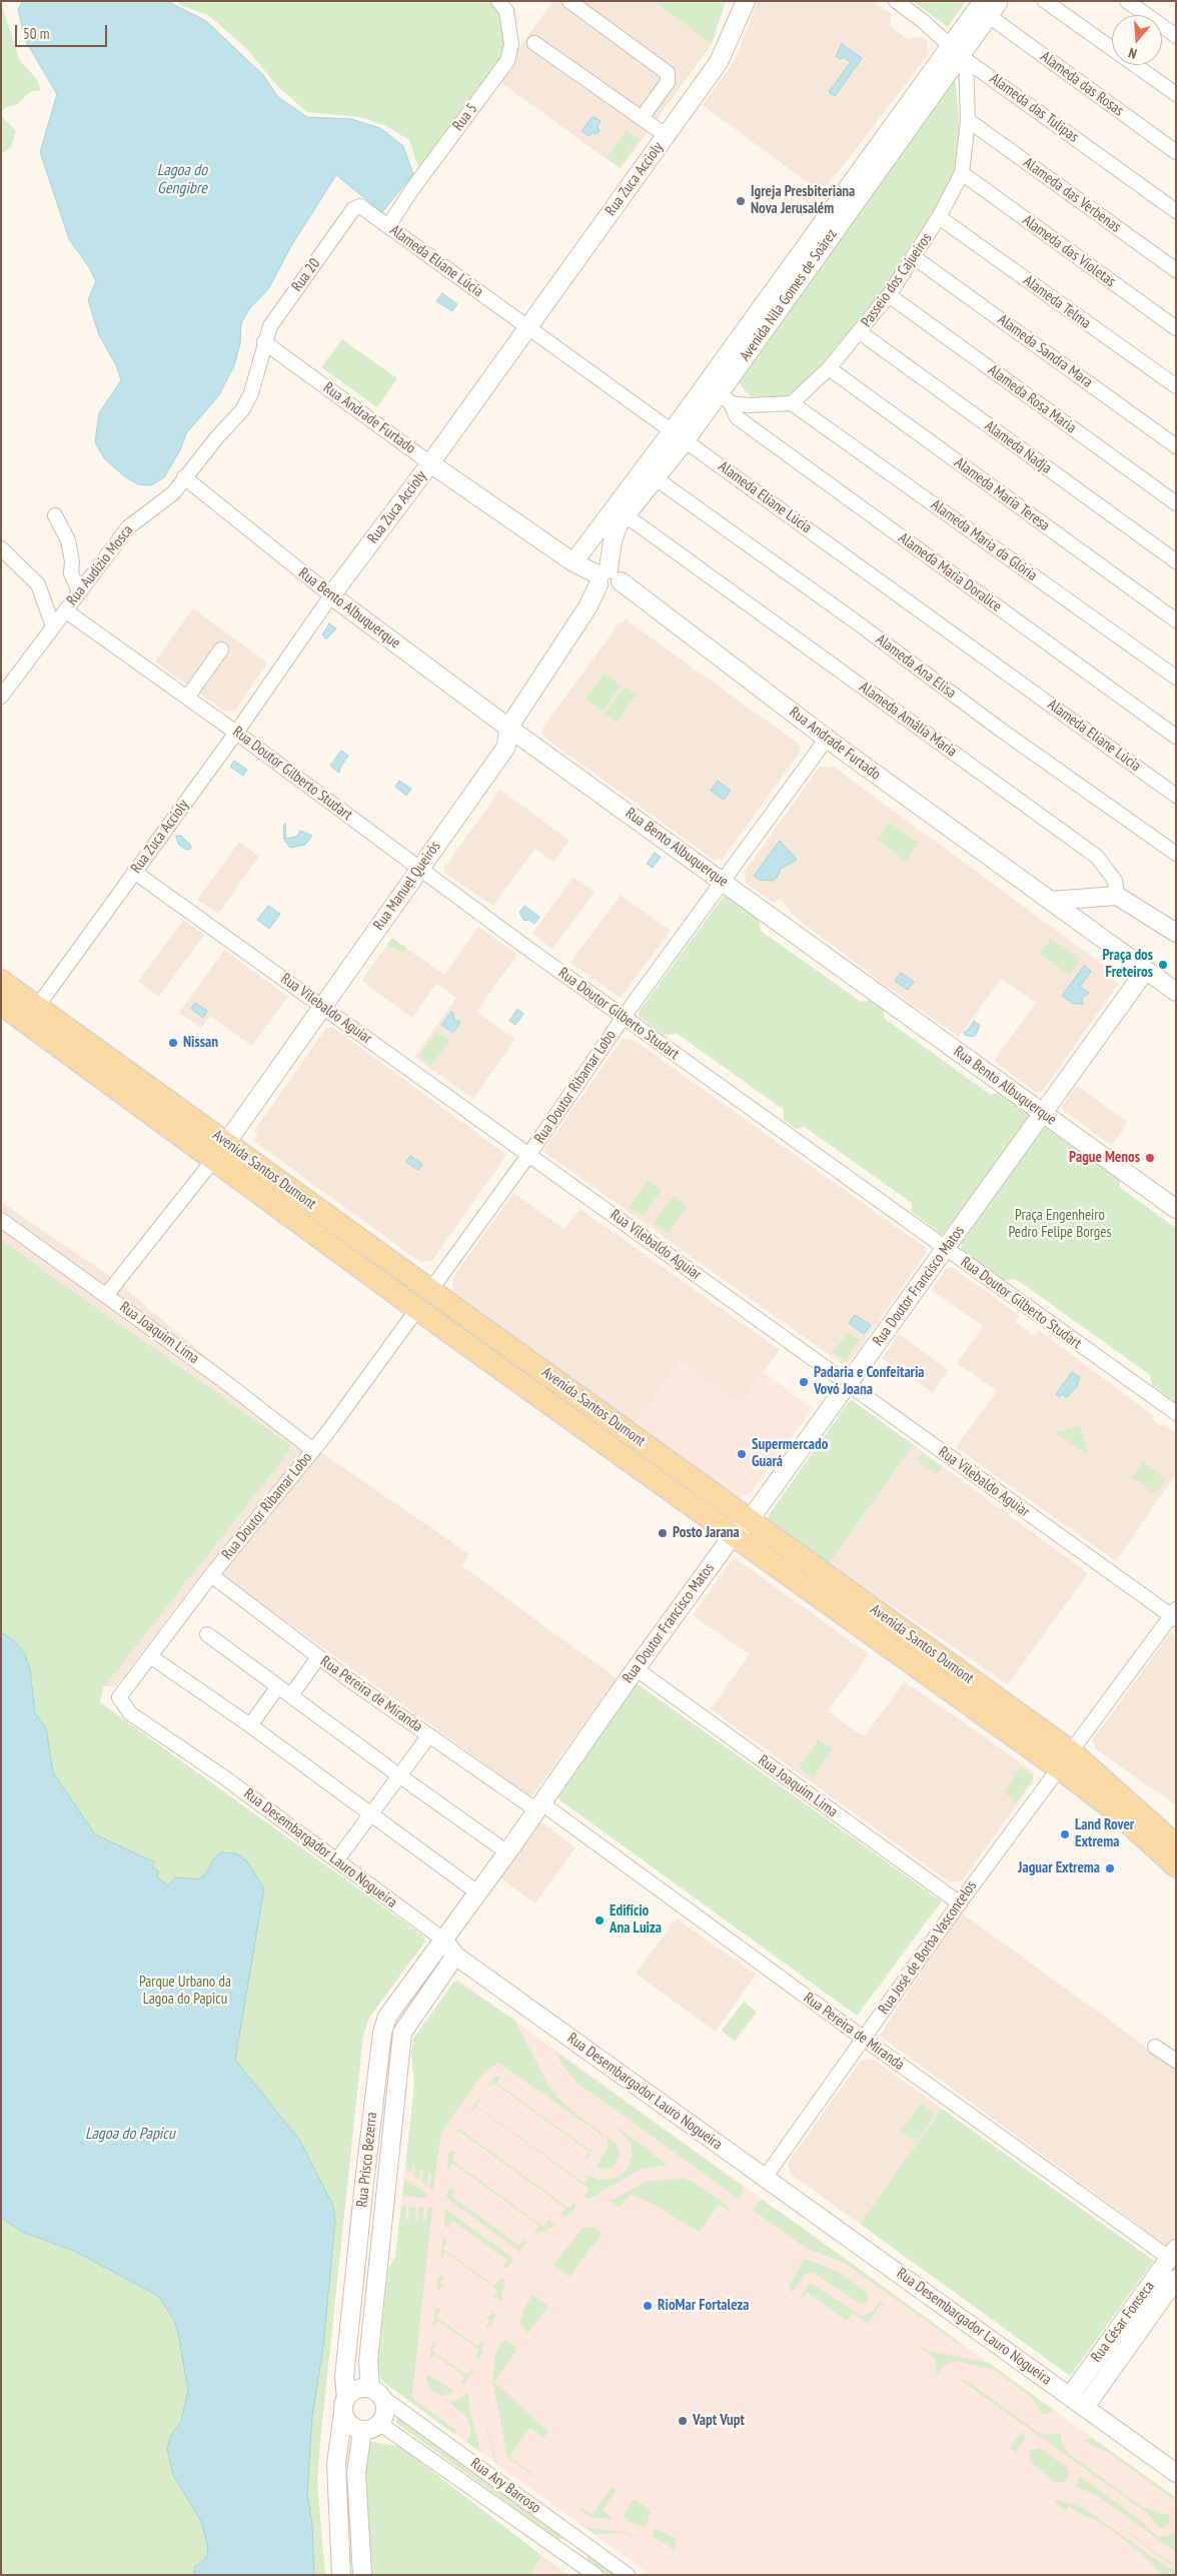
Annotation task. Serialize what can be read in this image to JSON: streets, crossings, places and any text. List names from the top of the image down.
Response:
{
  "streets": {
    "main road": ["Avenida Santos Dumont"],
    "street": [
      "Alameda das Rosas",
      "Alameda das Tulipas",
      "Rua 5",
      "Rua Zuca Accioly",
      "Alameda das Verbenas",
      "Alameda das Violetas",
      "Alameda Eliane Lúcia",
      "Rua 20",
      "Passeio dos Cajueiros",
      "Avenida Nila Gomes de Soárez",
      "Alameda Telma",
      "Alameda Sandra Mara",
      "Alameda Rosa Maria",
      "Rua Andrade Furtado",
      "Alameda Nadja",
      "Alameda Maria Teresa",
      "Alameda Maria da Glória",
      "Rua Audízio Mosca",
      "Alameda Maria Doralice",
      "Rua Bento Albuquerque",
      "Alameda Ana Elisa",
      "Alameda Amália Maria",
      "Rua Doutor Gilberto Studart",
      "Rua Manuel Queirós",
      "Rua Vilebaldo Aguiar",
      "Rua Doutor Ribamar Lobo",
      "Rua Doutor Francisco Matos",
      "Rua Joaquim Lima",
      "Rua Pereira de Miranda",
      "Rua Desembargador Lauro Nogueira",
      "Rua José de Borba Vasconcelos",
      "Rua Prisco Bezerra",
      "Rua César Fonseca",
      "Rua Ary Barroso"
    ]
  },
  "crossings": [
    ["Alameda das Rosas", "Avenida Nila Gomes de Soárez"],
    ["Alameda das Tulipas", "Passeio dos Cajueiros"],
    ["Alameda das Tulipas", "Avenida Nila Gomes de Soárez"],
    ["Rua 5", "Alameda Eliane Lúcia"],
    ["Rua Zuca Accioly", "Alameda Eliane Lúcia"],
    ["Rua Zuca Accioly", "Rua Andrade Furtado"],
    ["Rua Zuca Accioly", "Rua Bento Albuquerque"],
    ["Rua Zuca Accioly", "Rua Doutor Gilberto Studart"],
    ["Rua Zuca Accioly", "Rua Vilebaldo Aguiar"],
    ["Rua Zuca Accioly", "Avenida Santos Dumont"],
    ["Alameda das Verbenas", "Passeio dos Cajueiros"],
    ["Alameda das Violetas", "Passeio dos Cajueiros"],
    ["Alameda Eliane Lúcia", "Rua 20"],
    ["Alameda Eliane Lúcia", "Avenida Nila Gomes de Soárez"],
    ["Rua 20", "Rua Andrade Furtado"],
    ["Rua 20", "Rua Audízio Mosca"],
    ["Passeio dos Cajueiros", "Avenida Nila Gomes de Soárez"],
    ["Passeio dos Cajueiros", "Alameda Telma"],
    ["Passeio dos Cajueiros", "Alameda Sandra Mara"],
    ["Passeio dos Cajueiros", "Alameda Rosa Maria"],
    ["Passeio dos Cajueiros", "Alameda Nadja"],
    ["Passeio dos Cajueiros", "Alameda Maria Teresa"],
    ["Passeio dos Cajueiros", "Alameda Maria da Glória"],
    ["Avenida Nila Gomes de Soárez", "Rua Andrade Furtado"],
    ["Avenida Nila Gomes de Soárez", "Alameda Maria Doralice"],
    ["Avenida Nila Gomes de Soárez", "Alameda Ana Elisa"],
    ["Avenida Nila Gomes de Soárez", "Alameda Amália Maria"],
    ["Avenida Nila Gomes de Soárez", "Rua Manuel Queirós"],
    ["Rua Andrade Furtado", "Rua Audízio Mosca"],
    ["Rua Andrade Furtado", "Rua Manuel Queirós"],
    ["Rua Andrade Furtado", "Rua Doutor Ribamar Lobo"],
    ["Rua Andrade Furtado", "Rua Doutor Francisco Matos"],
    ["Rua Audízio Mosca", "Rua Bento Albuquerque"],
    ["Rua Audízio Mosca", "Rua Doutor Gilberto Studart"],
    ["Rua Bento Albuquerque", "Rua Manuel Queirós"],
    ["Rua Bento Albuquerque", "Rua Doutor Ribamar Lobo"],
    ["Rua Bento Albuquerque", "Rua Doutor Francisco Matos"],
    ["Rua Doutor Gilberto Studart", "Rua Manuel Queirós"],
    ["Rua Doutor Gilberto Studart", "Rua Doutor Ribamar Lobo"],
    ["Rua Doutor Gilberto Studart", "Rua Doutor Francisco Matos"],
    ["Rua Manuel Queirós", "Rua Vilebaldo Aguiar"],
    ["Rua Manuel Queirós", "Avenida Santos Dumont"],
    ["Rua Vilebaldo Aguiar", "Rua Doutor Ribamar Lobo"],
    ["Rua Vilebaldo Aguiar", "Rua Doutor Francisco Matos"],
    ["Rua Doutor Ribamar Lobo", "Avenida Santos Dumont"],
    ["Rua Doutor Ribamar Lobo", "Rua Joaquim Lima"],
    ["Rua Doutor Ribamar Lobo", "Rua Pereira de Miranda"],
    ["Rua Doutor Ribamar Lobo", "Rua Desembargador Lauro Nogueira"],
    ["Avenida Santos Dumont", "Rua Doutor Francisco Matos"],
    ["Avenida Santos Dumont", "Rua José de Borba Vasconcelos"],
    ["Rua Doutor Francisco Matos", "Rua Joaquim Lima"],
    ["Rua Doutor Francisco Matos", "Rua Pereira de Miranda"],
    ["Rua Doutor Francisco Matos", "Rua Desembargador Lauro Nogueira"],
    ["Rua Doutor Francisco Matos", "Rua Prisco Bezerra"],
    ["Rua Joaquim Lima", "Rua José de Borba Vasconcelos"],
    ["Rua Pereira de Miranda", "Rua José de Borba Vasconcelos"],
    ["Rua Pereira de Miranda", "Rua César Fonseca"],
    ["Rua Desembargador Lauro Nogueira", "Rua José de Borba Vasconcelos"],
    ["Rua Desembargador Lauro Nogueira", "Rua Prisco Bezerra"],
    ["Rua Desembargador Lauro Nogueira", "Rua César Fonseca"],
    ["Rua Prisco Bezerra", "Rua Ary Barroso"]
  ],
  "water": ["Lagoa do Gengibre", "Lagoa do Papicu"],
  "parks": ["Praça Engenheiro Pedro Felipe Borges", "Parque Urbano da Lagoa do Papicu"],
  "places": [
    "Igreja Presbiteriana Nova Jerusalém",
    "Praça dos Freteiros",
    "Nissan",
    "Pague Menos",
    "Padaria e Confeitaria Vovó Joana",
    "Supermercado Guará",
    "Posto Jarana",
    "Land Rover Extrema",
    "Jaguar Extrema",
    "Edifício Ana Luiza",
    "RioMar Fortaleza",
    "Vapt Vupt"
  ],
  "scale_bar": "50 m",
  "north": "bottom"
}
